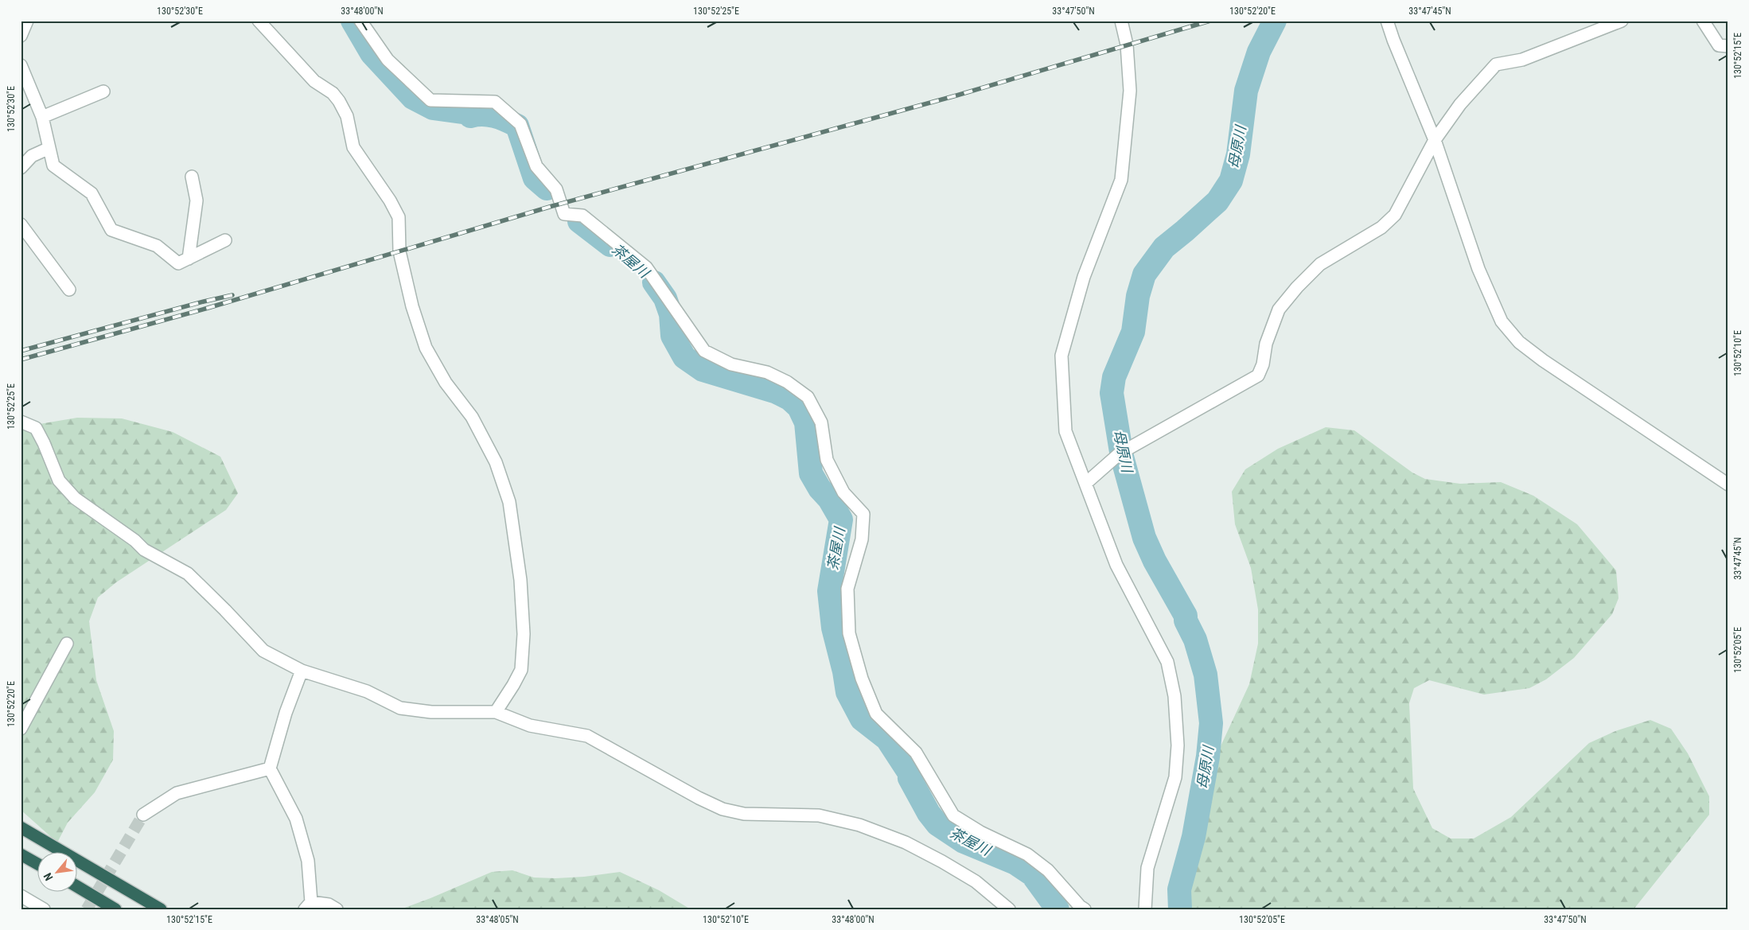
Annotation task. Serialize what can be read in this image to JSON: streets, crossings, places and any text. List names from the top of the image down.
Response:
{
  "water": ["母原川", "茶屋川"],
  "north": "bottom left",
  "coordinates": [
    "130°52'30\"E",
    "33°48'00\"N",
    "130°52'25\"E",
    "33°47'50\"N",
    "130°52'20\"E",
    "33°47'45\"N",
    "130°52'15\"E",
    "130°52'10\"E",
    "130°52'05\"E",
    "33°48'05\"N"
  ]
}
